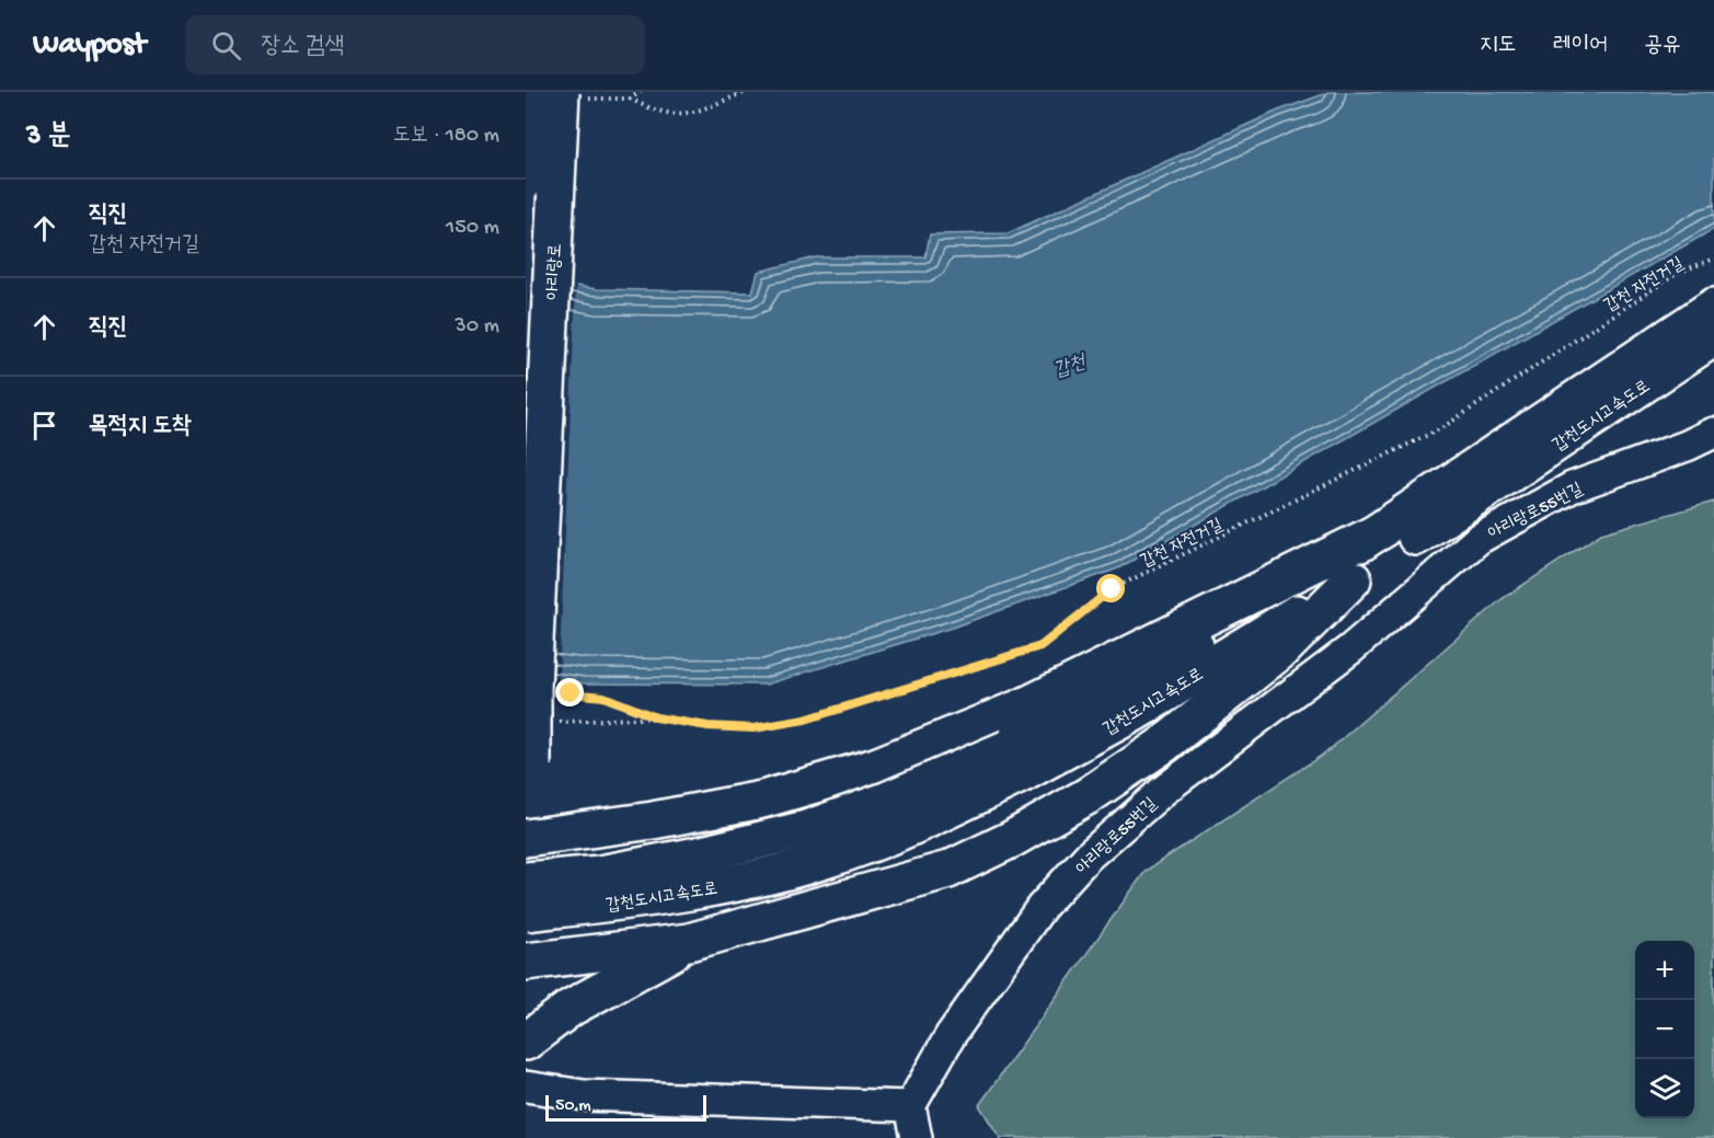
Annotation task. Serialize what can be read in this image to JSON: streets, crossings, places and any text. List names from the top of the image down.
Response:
{
  "streets": {
    "main road": ["아리랑로", "갑천도시고속도로"],
    "street": ["아리랑로55번길"],
    "path": ["갑천 자전거길"]
  },
  "water": ["갑천"],
  "scale_bar": "50 m",
  "page": {
    "header": "Waypost",
    "search": "장소 검색",
    "nav": ["지도", "레이어", "공유"],
    "heading": ["3 분", "도보 · 180 m"],
    "list": [
      ["직진", "갑천 자전거길", "150 m"],
      ["직진", "30 m"],
      "목적지 도착"
    ],
    "map_buttons": ["+", "−"],
    "scale": "50 m"
  }
}
